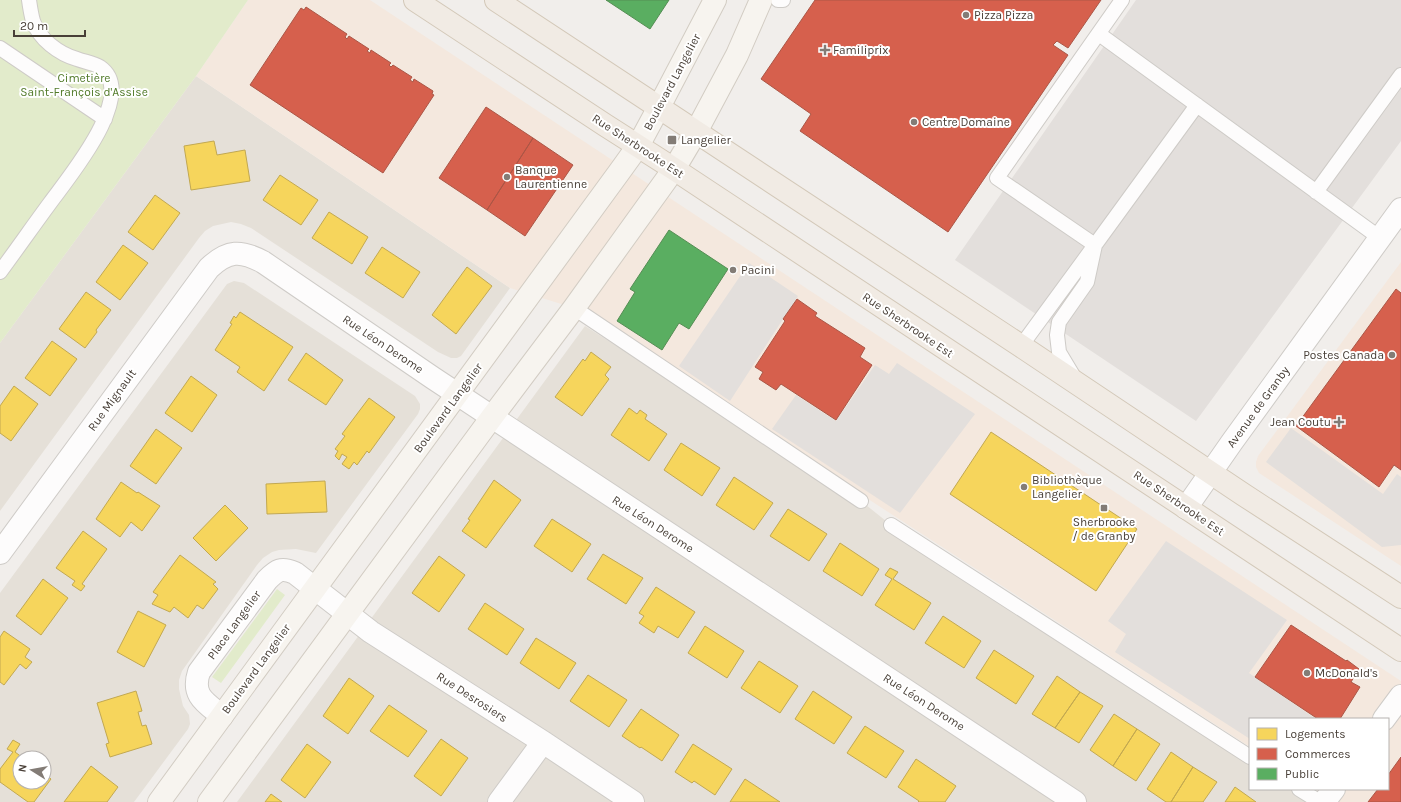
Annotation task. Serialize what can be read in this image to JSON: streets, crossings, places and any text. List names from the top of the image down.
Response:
{
  "streets": {
    "main road": ["Boulevard Langelier", "Rue Sherbrooke Est"],
    "street": [
      "Rue Léon Derome",
      "Rue Mignault",
      "Avenue de Granby",
      "Place Langelier",
      "Rue Desrosiers"
    ]
  },
  "crossings": [
    ["Boulevard Langelier", "Rue Sherbrooke Est"],
    ["Boulevard Langelier", "Rue Léon Derome"],
    ["Boulevard Langelier", "Place Langelier"],
    ["Boulevard Langelier", "Rue Desrosiers"],
    ["Rue Sherbrooke Est", "Avenue de Granby"],
    ["Rue Léon Derome", "Rue Mignault"],
    ["Place Langelier", "Rue Desrosiers"]
  ],
  "parks": ["Cimetière Saint-François d'Assise"],
  "places": {
    "other": [
      "Pizza Pizza",
      "Centre Domaine",
      "Banque Laurentienne",
      "Pacini",
      "Postes Canada",
      "Bibliothèque Langelier",
      "McDonald's"
    ],
    "health": ["Familiprix", "Jean Coutu"],
    "transit": ["Langelier", "Sherbrooke / de Granby"]
  },
  "legend": ["Logements", "Commerces", "Public"],
  "scale_bar": "20 m",
  "north": "left"
}
